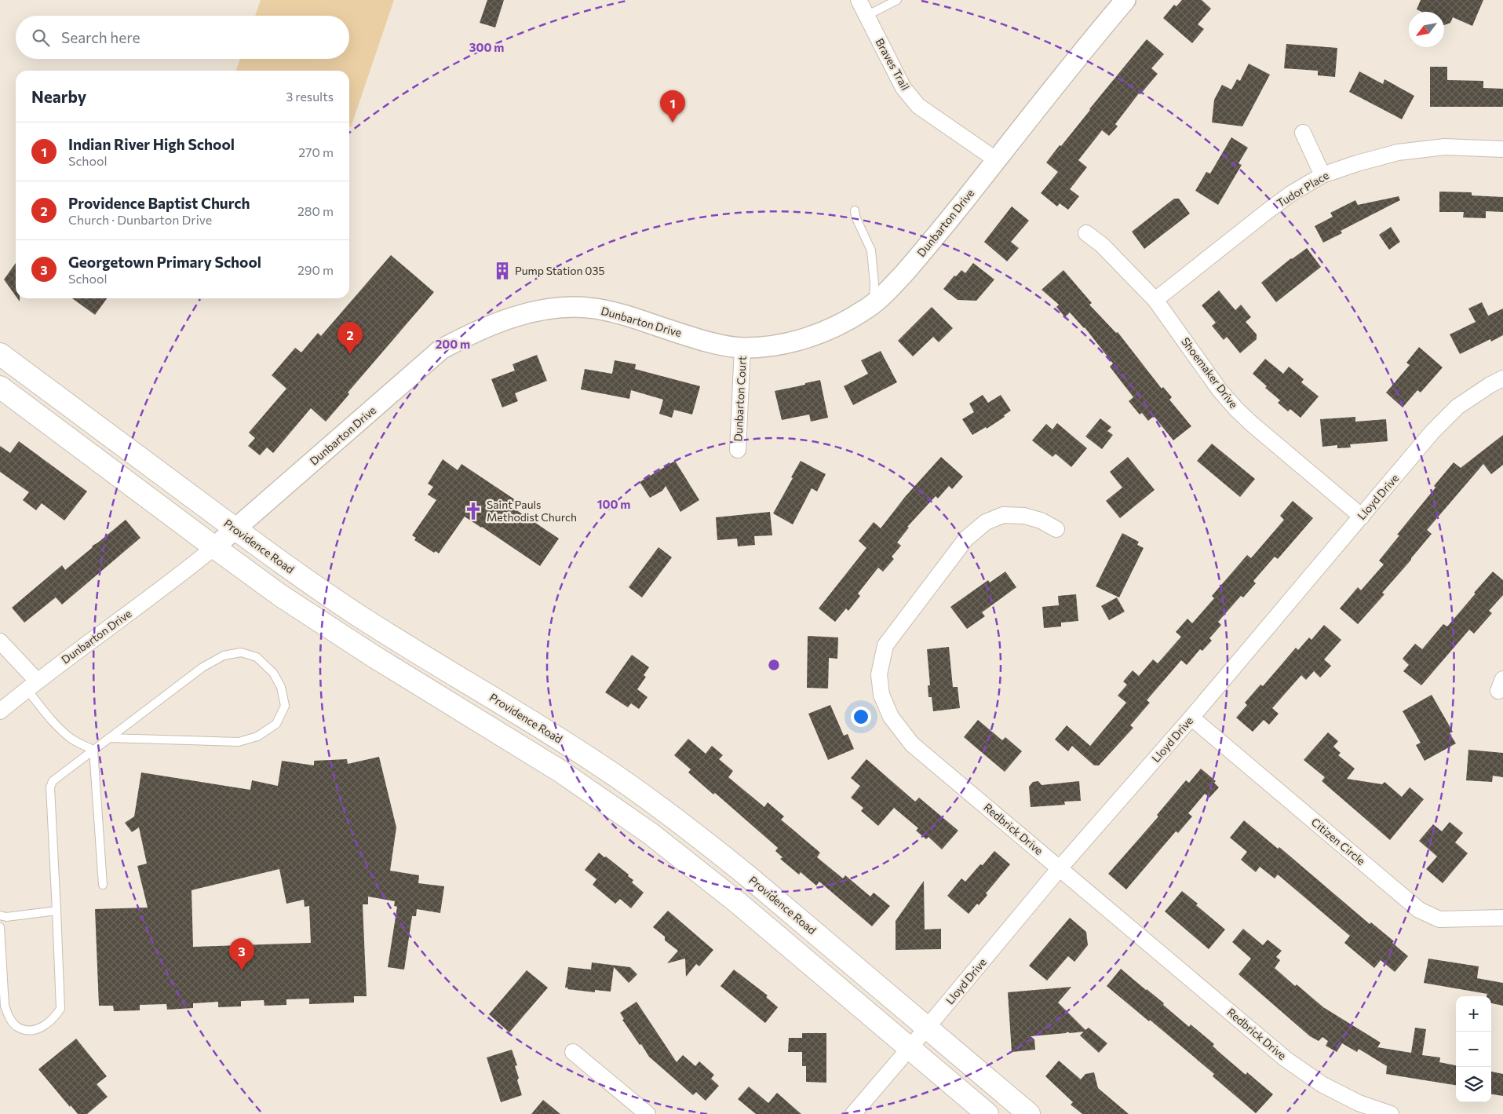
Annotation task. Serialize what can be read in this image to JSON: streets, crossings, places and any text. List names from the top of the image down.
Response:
{
  "streets": {
    "main road": ["Providence Road"],
    "street": [
      "Braves Trail",
      "Tudor Place",
      "Dunbarton Drive",
      "Shoemaker Drive",
      "Dunbarton Court",
      "Lloyd Drive",
      "Redbrick Drive",
      "Citizen Circle"
    ]
  },
  "crossings": [
    ["Braves Trail", "Dunbarton Drive"],
    ["Tudor Place", "Shoemaker Drive"],
    ["Dunbarton Drive", "Dunbarton Court"],
    ["Dunbarton Drive", "Providence Road"],
    ["Shoemaker Drive", "Lloyd Drive"],
    ["Lloyd Drive", "Providence Road"],
    ["Lloyd Drive", "Redbrick Drive"],
    ["Lloyd Drive", "Citizen Circle"]
  ],
  "places": {
    "building": ["Pump Station 035"],
    "church": ["Saint Pauls Methodist Church"]
  },
  "north": "bottom left",
  "page": {
    "search": "Search here",
    "heading": ["Nearby", "3 results"],
    "pins": ["1", "2", "3"],
    "list": [
      {
        "mark": "1",
        "name": "Indian River High School",
        "note": "School",
        "value": "270 m"
      },
      {
        "mark": "2",
        "name": "Providence Baptist Church",
        "note": "Church · Dunbarton Drive",
        "value": "280 m"
      },
      {
        "mark": "3",
        "name": "Georgetown Primary School",
        "note": "School",
        "value": "290 m"
      }
    ],
    "map_buttons": ["+", "−"]
  },
  "rings": ["300 m", "200 m", "100 m"]
}
